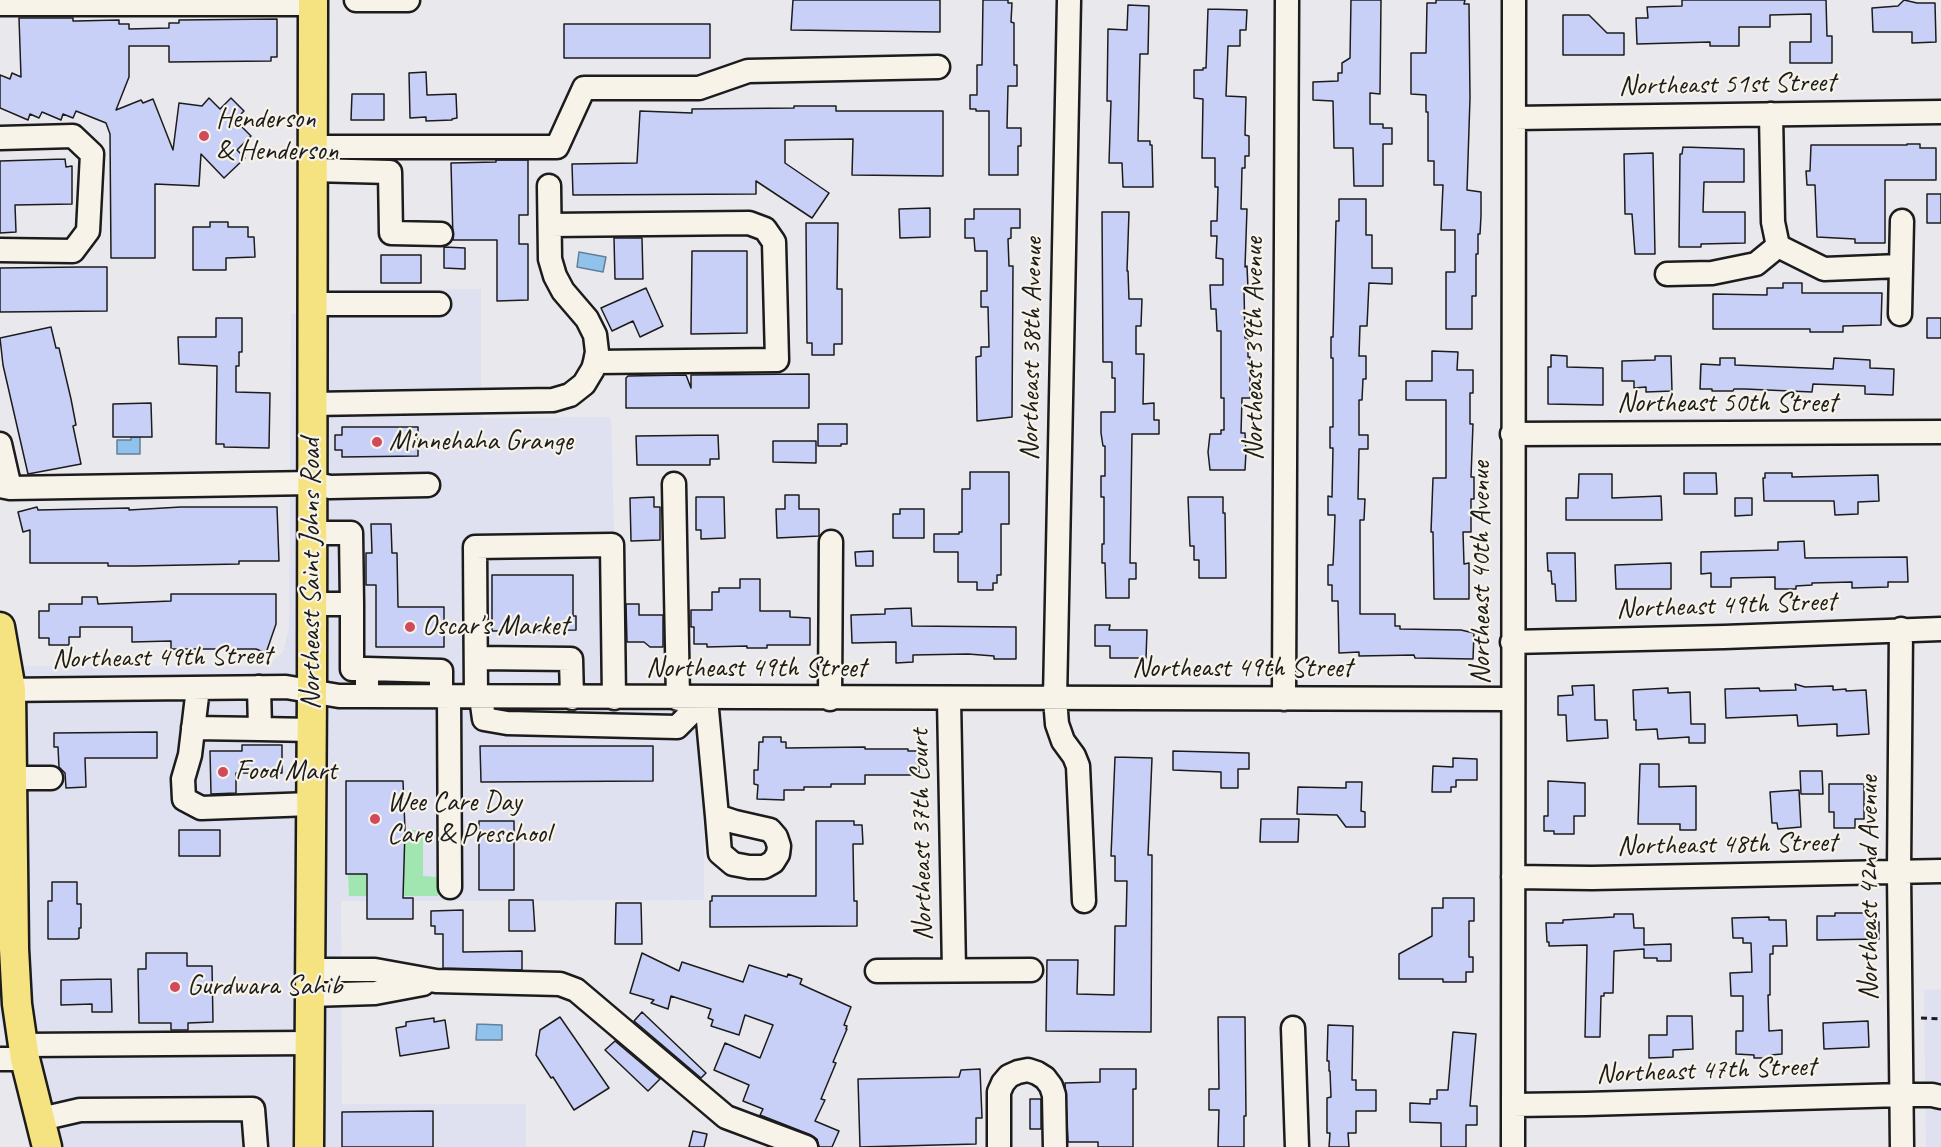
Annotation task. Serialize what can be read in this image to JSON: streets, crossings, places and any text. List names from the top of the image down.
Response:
{
  "streets": {
    "main road": ["Northeast Saint Johns Road"],
    "street": [
      "Northeast 51st Street",
      "Northeast 38th Avenue",
      "Northeast 39th Avenue",
      "Northeast 50th Street",
      "Northeast 40th Avenue",
      "Northeast 49th Street",
      "Northeast 37th Court",
      "Northeast 48th Street",
      "Northeast 42nd Avenue",
      "Northeast 47th Street"
    ]
  },
  "crossings": [
    ["Northeast 51st Street", "Northeast 40th Avenue"],
    ["Northeast 38th Avenue", "Northeast 49th Street"],
    ["Northeast 39th Avenue", "Northeast 49th Street"],
    ["Northeast 50th Street", "Northeast 40th Avenue"],
    ["Northeast 40th Avenue", "Northeast 49th Street"],
    ["Northeast 40th Avenue", "Northeast 48th Street"],
    ["Northeast 40th Avenue", "Northeast 47th Street"],
    ["Northeast Saint Johns Road", "Northeast 49th Street"],
    ["Northeast 49th Street", "Northeast 37th Court"],
    ["Northeast 49th Street", "Northeast 42nd Avenue"],
    ["Northeast 48th Street", "Northeast 42nd Avenue"],
    ["Northeast 42nd Avenue", "Northeast 47th Street"]
  ],
  "places": [
    "Henderson & Henderson",
    "Minnehaha Grange",
    "Oscar's Market",
    "Food Mart",
    "Wee Care Day Care & Preschool",
    "Gurdwara Sahib"
  ]
}
